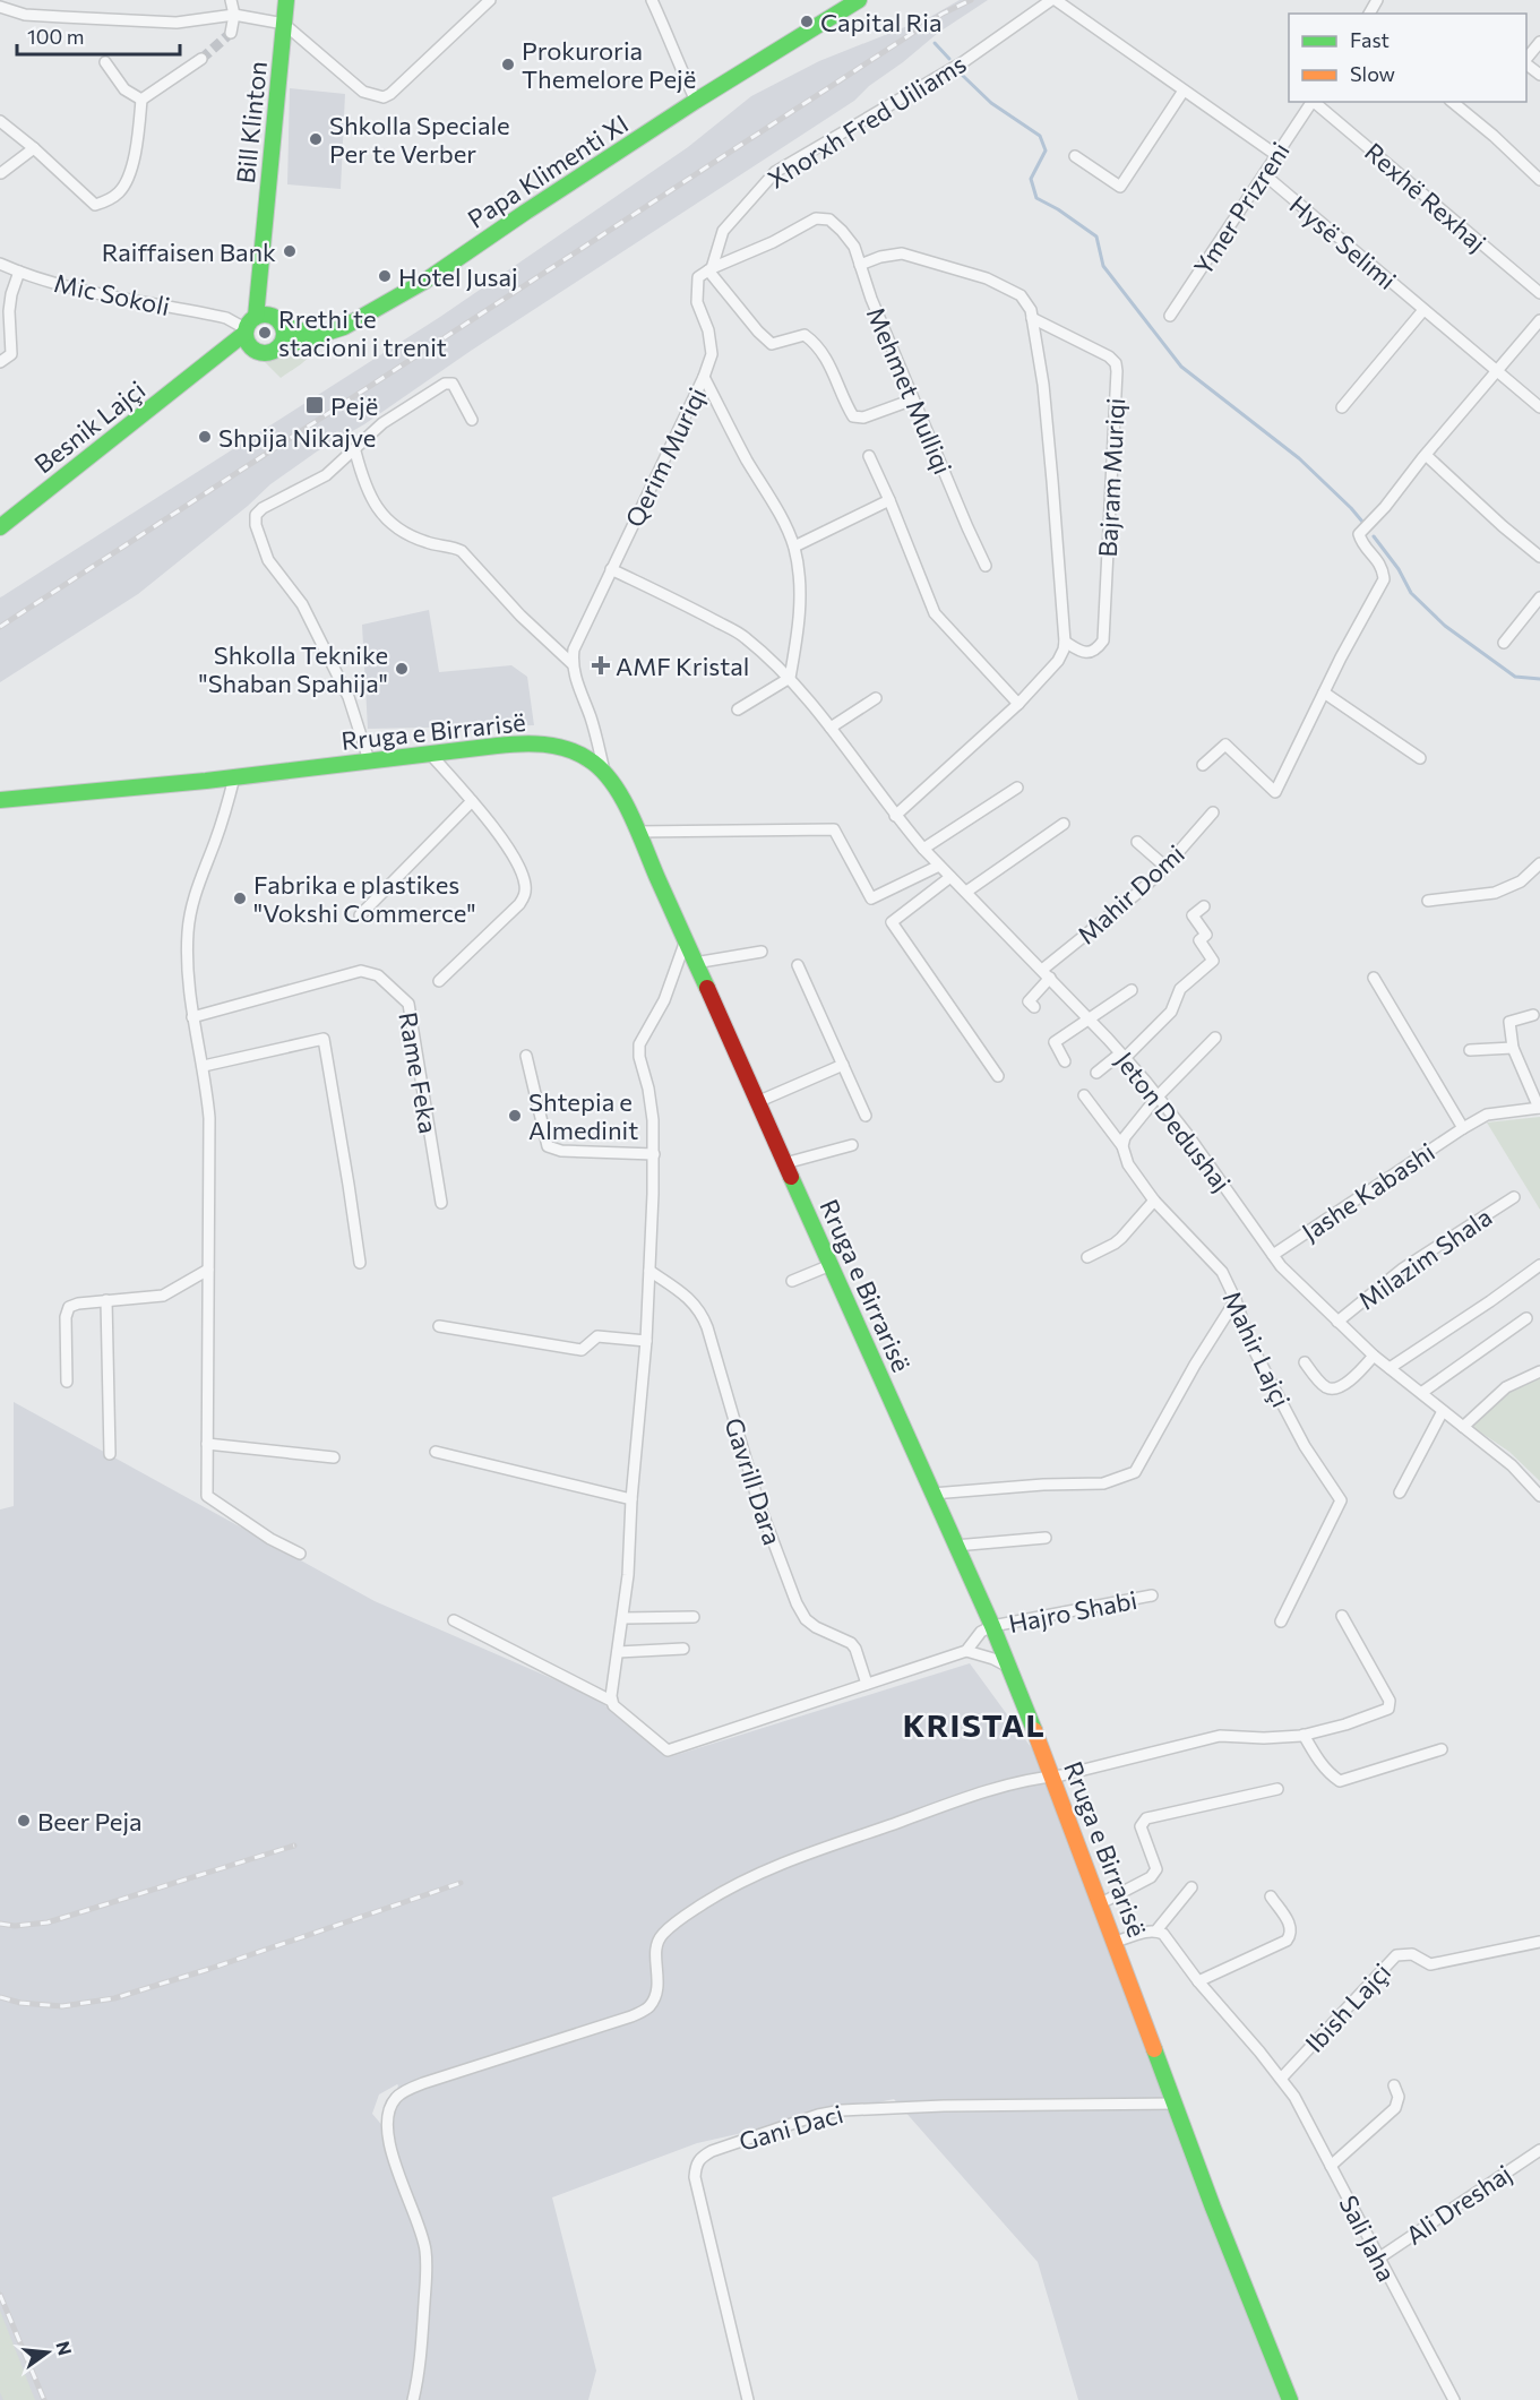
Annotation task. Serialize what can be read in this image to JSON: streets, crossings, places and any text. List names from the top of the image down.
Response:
{
  "streets": {
    "street": [
      "Xhorxh Fred Uiliams",
      "Bill Klinton",
      "Papa Klimenti XI",
      "Rexhë Rexhaj",
      "Ymer Prizreni",
      "Hysë Selimi",
      "Mic Sokoli",
      "Mehmet Mulliqi",
      "Besnik Lajçi",
      "Qerim Muriqi",
      "Bajram Muriqi",
      "Rruga e Birrarisë",
      "Mahir Domi",
      "Rame Feka",
      "Jeton Dedushaj",
      "Jashe Kabashi",
      "Milazim Shala",
      "Mahir Lajçi",
      "Gavrill Dara",
      "Hajro Shabi",
      "Ibish Lajçi",
      "Gani Daci",
      "Ali Dreshaj",
      "Sali Jaha"
    ]
  },
  "crossings": [
    ["Xhorxh Fred Uiliams", "Mehmet Mulliqi"],
    ["Xhorxh Fred Uiliams", "Qerim Muriqi"],
    ["Bill Klinton", "Papa Klimenti XI"],
    ["Bill Klinton", "Mic Sokoli"],
    ["Bill Klinton", "Besnik Lajçi"],
    ["Papa Klimenti XI", "Mic Sokoli"],
    ["Papa Klimenti XI", "Besnik Lajçi"],
    ["Ymer Prizreni", "Hysë Selimi"],
    ["Mic Sokoli", "Besnik Lajçi"],
    ["Mehmet Mulliqi", "Qerim Muriqi"],
    ["Mehmet Mulliqi", "Bajram Muriqi"],
    ["Qerim Muriqi", "Jeton Dedushaj"],
    ["Rruga e Birrarisë", "Hajro Shabi"],
    ["Rruga e Birrarisë", "Gani Daci"],
    ["Mahir Domi", "Jeton Dedushaj"],
    ["Jeton Dedushaj", "Jashe Kabashi"],
    ["Jeton Dedushaj", "Milazim Shala"],
    ["Ibish Lajçi", "Sali Jaha"],
    ["Ali Dreshaj", "Sali Jaha"]
  ],
  "districts": ["KRISTAL"],
  "places": {
    "other": [
      "Capital Ria",
      "Prokuroria Themelore Pejë",
      "Shkolla Speciale Per te Verber",
      "Raiffaisen Bank",
      "Hotel Jusaj",
      "Rrethi te stacioni i trenit",
      "Shpija Nikajve",
      "Shkolla Teknike \"Shaban Spahija\"",
      "Fabrika e plastikes \"Vokshi Commerce\"",
      "Shtepia e Almedinit",
      "Beer Peja"
    ],
    "transit": ["Pejë"],
    "health": ["AMF Kristal"]
  },
  "legend": ["Fast", "Slow"],
  "scale_bar": "100 m",
  "north": "right"
}
